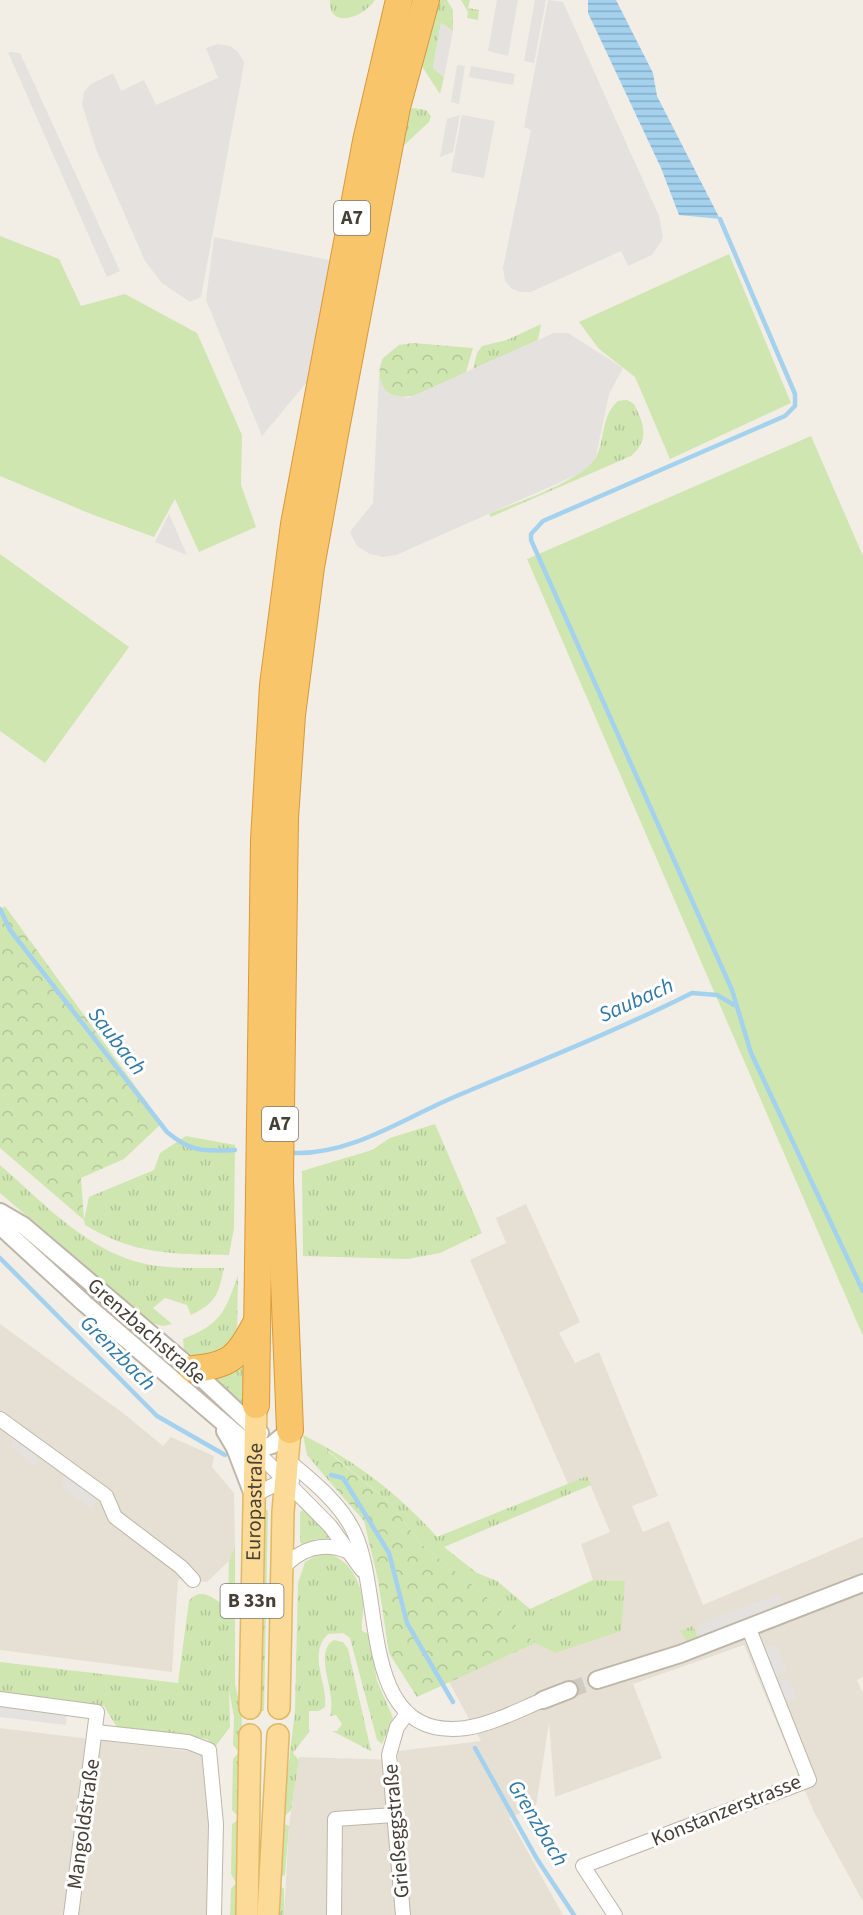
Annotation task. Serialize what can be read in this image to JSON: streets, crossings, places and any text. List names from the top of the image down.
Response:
{
  "streets": {
    "highway": ["A7"],
    "main road": ["Europastraße", "B 33n"],
    "street": [
      "Grenzbachstraße",
      "Konstanzerstrasse",
      "Mangoldstraße",
      "Grießeggstraße"
    ]
  },
  "crossings": [
    ["A7", "Grenzbachstraße"],
    ["A7", "Europastraße"],
    ["Grenzbachstraße", "Europastraße"]
  ],
  "water": ["Saubach", "Grenzbach"]
}
